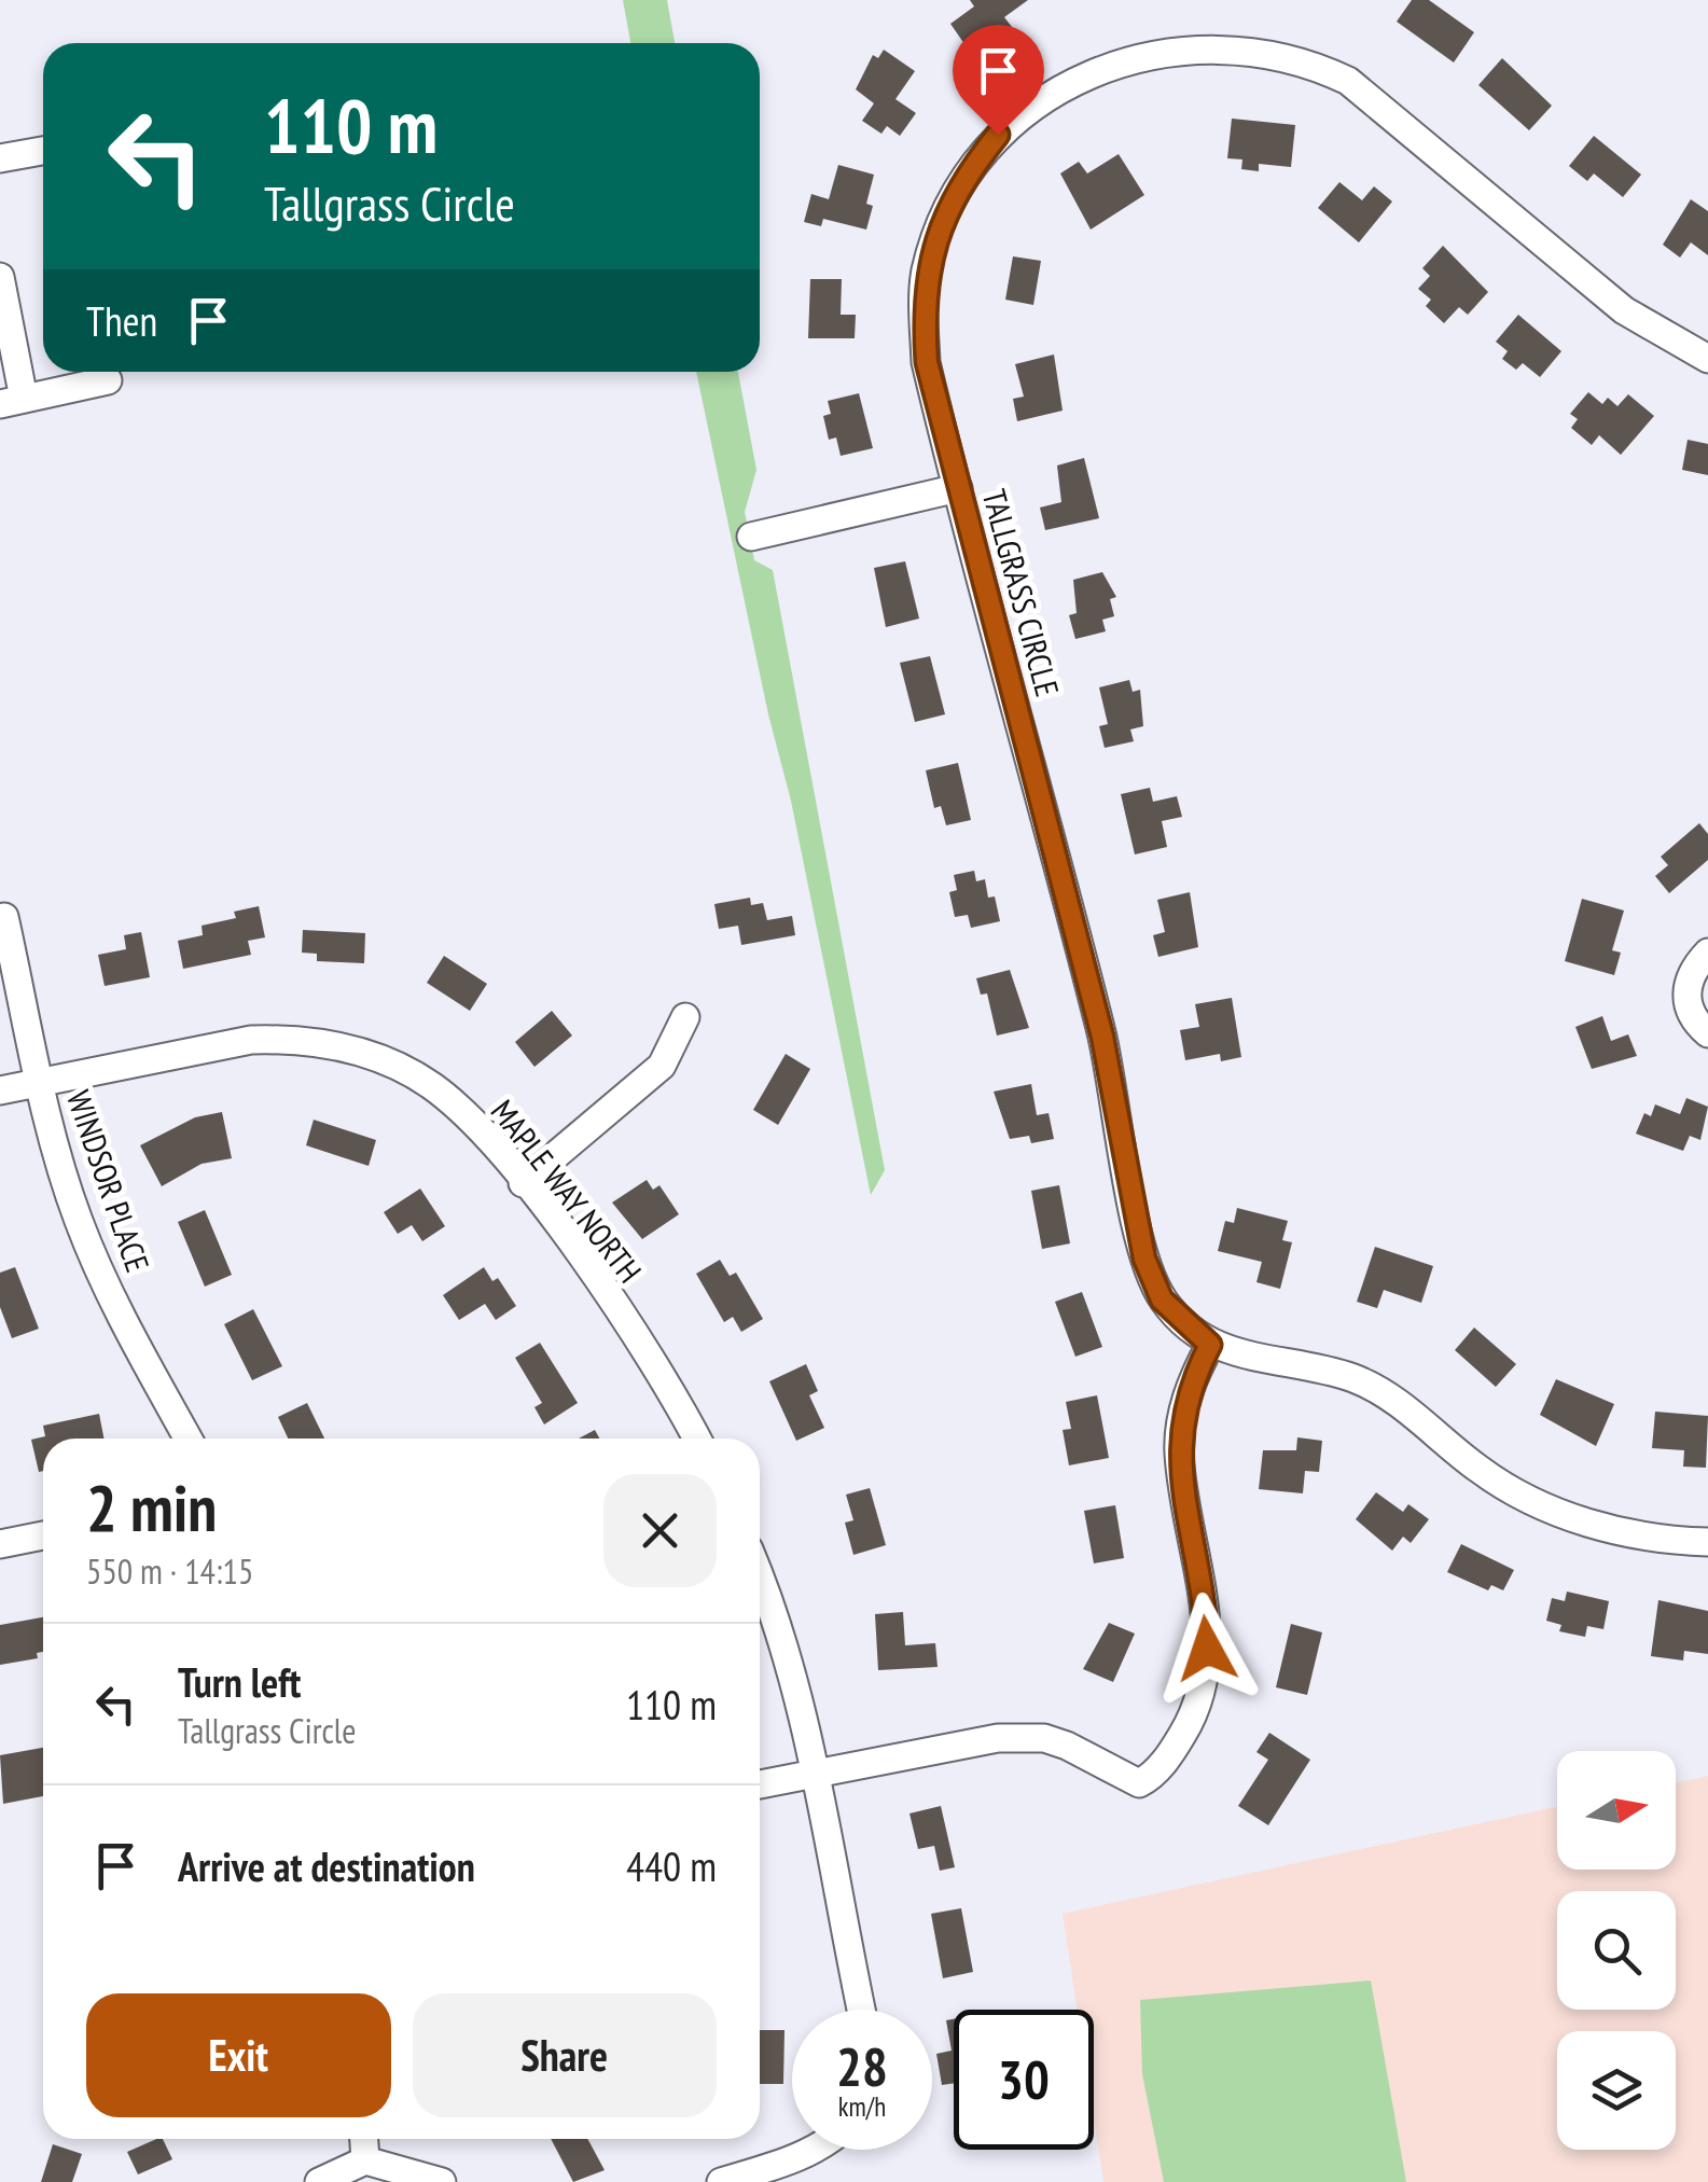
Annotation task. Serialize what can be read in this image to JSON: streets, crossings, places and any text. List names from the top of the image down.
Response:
{
  "streets": {
    "street": ["TALLGRASS CIRCLE", "WINDSOR PLACE", "MAPLE WAY NORTH"]
  },
  "crossings": [
    ["WINDSOR PLACE", "MAPLE WAY NORTH"]
  ],
  "north": "right",
  "page": {
    "turn": ["110 m", "Tallgrass Circle"],
    "then": "Then",
    "heading": ["2 min", "550 m · 14:15"],
    "list": [
      {
        "name": "Turn left",
        "note": "Tallgrass Circle",
        "value": "110 m"
      },
      {
        "name": "Arrive at destination",
        "value": "440 m"
      }
    ],
    "buttons": ["Exit", "Share"],
    "speed": "28 km/h",
    "limit": "30"
  }
}
